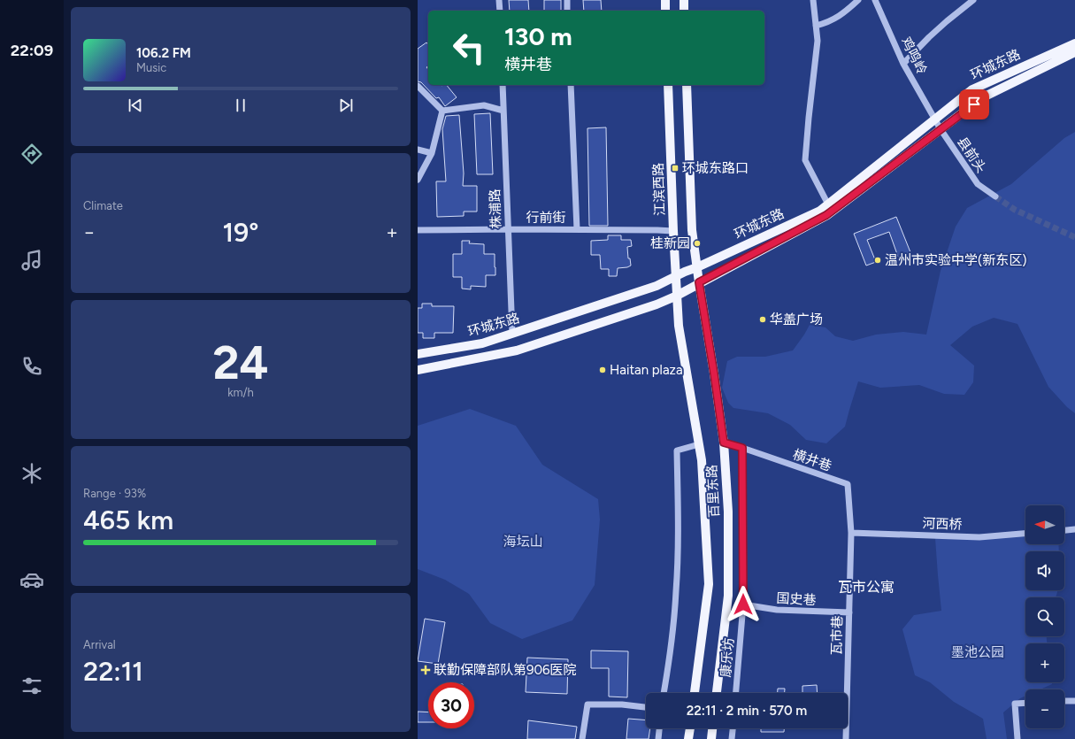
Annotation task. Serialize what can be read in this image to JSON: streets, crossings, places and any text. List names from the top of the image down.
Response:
{
  "streets": {
    "main road": ["环城东路", "江滨西路", "百里东路"],
    "street": [
      "鸡鸣岭",
      "县前头",
      "株浦路",
      "行前街",
      "横井巷",
      "河西桥",
      "国史巷",
      "瓦市巷",
      "康乐坊"
    ]
  },
  "crossings": [
    ["鸡鸣岭", "环城东路"],
    ["鸡鸣岭", "县前头"],
    ["环城东路", "县前头"],
    ["环城东路", "江滨西路"],
    ["环城东路", "株浦路"],
    ["环城东路", "百里东路"],
    ["江滨西路", "行前街"],
    ["江滨西路", "百里东路"],
    ["株浦路", "行前街"],
    ["横井巷", "百里东路"],
    ["横井巷", "河西桥"],
    ["横井巷", "瓦市巷"],
    ["横井巷", "康乐坊"],
    ["河西桥", "瓦市巷"],
    ["国史巷", "瓦市巷"],
    ["国史巷", "康乐坊"]
  ],
  "districts": ["瓦市公寓"],
  "parks": ["海坛山", "墨池公园"],
  "places": {
    "transit": ["环城东路口"],
    "other": [
      "桂新园",
      "温州市实验中学(新东区)",
      "华盖广场",
      "Haitan plaza"
    ],
    "health": ["联勤保障部队第906医院"]
  },
  "north": "left",
  "page": {
    "tabs": "22:09",
    "turn": ["130 m", "横井巷"],
    "song": ["106.2 FM", "Music"],
    "tile": [
      "Climate",
      ["24", "km/h"],
      ["Range · 93%", "465 km"],
      ["Arrival", "22:11"]
    ],
    "heat": ["−", "19°", "+"],
    "map_buttons": ["+", "−"],
    "limit": "30",
    "trip": "22:11 · 2 min · 570 m"
  }
}
